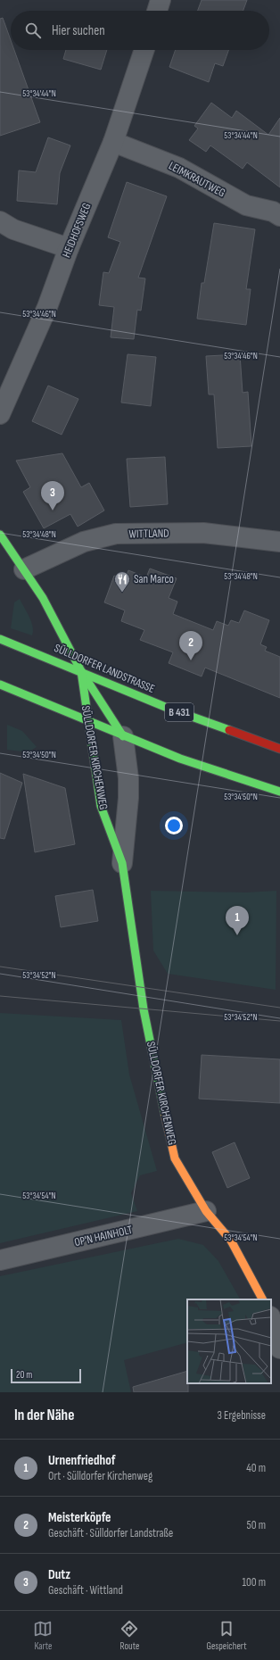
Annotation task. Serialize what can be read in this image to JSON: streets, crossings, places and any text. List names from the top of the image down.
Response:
{
  "streets": {
    "street": [
      "LEIMKRAUTWEG",
      "HEIDHOFSWEG",
      "WITTLAND",
      "SÜLLDORFER LANDSTRASSE",
      "B 431",
      "SÜLLDORFER KIRCHENWEG",
      "OP'N HAINHOLT"
    ]
  },
  "crossings": [
    ["LEIMKRAUTWEG", "HEIDHOFSWEG"],
    ["WITTLAND", "SÜLLDORFER KIRCHENWEG"],
    ["SÜLLDORFER LANDSTRASSE", "SÜLLDORFER KIRCHENWEG"],
    ["SÜLLDORFER KIRCHENWEG", "OP'N HAINHOLT"]
  ],
  "places": {
    "restaurant": ["San Marco"]
  },
  "scale_bar": "20 m",
  "page": {
    "search": "Hier suchen",
    "pins": ["3", "2", "1"],
    "scale": "20 m",
    "heading": ["In der Nähe", "3 Ergebnisse"],
    "list": [
      {
        "mark": "1",
        "name": "Urnenfriedhof",
        "note": "Ort · Sülldorfer Kirchenweg",
        "value": "40 m"
      },
      {
        "mark": "2",
        "name": "Meisterköpfe",
        "note": "Geschäft · Sülldorfer Landstraße",
        "value": "50 m"
      },
      {
        "mark": "3",
        "name": "Dutz",
        "note": "Geschäft · Wittland",
        "value": "100 m"
      }
    ],
    "nav": ["Karte", "Route", "Gespeichert"]
  },
  "coordinates": [
    "53°34'44\"N",
    "53°34'46\"N",
    "53°34'48\"N",
    "53°34'50\"N",
    "53°34'52\"N",
    "53°34'54\"N"
  ]
}
